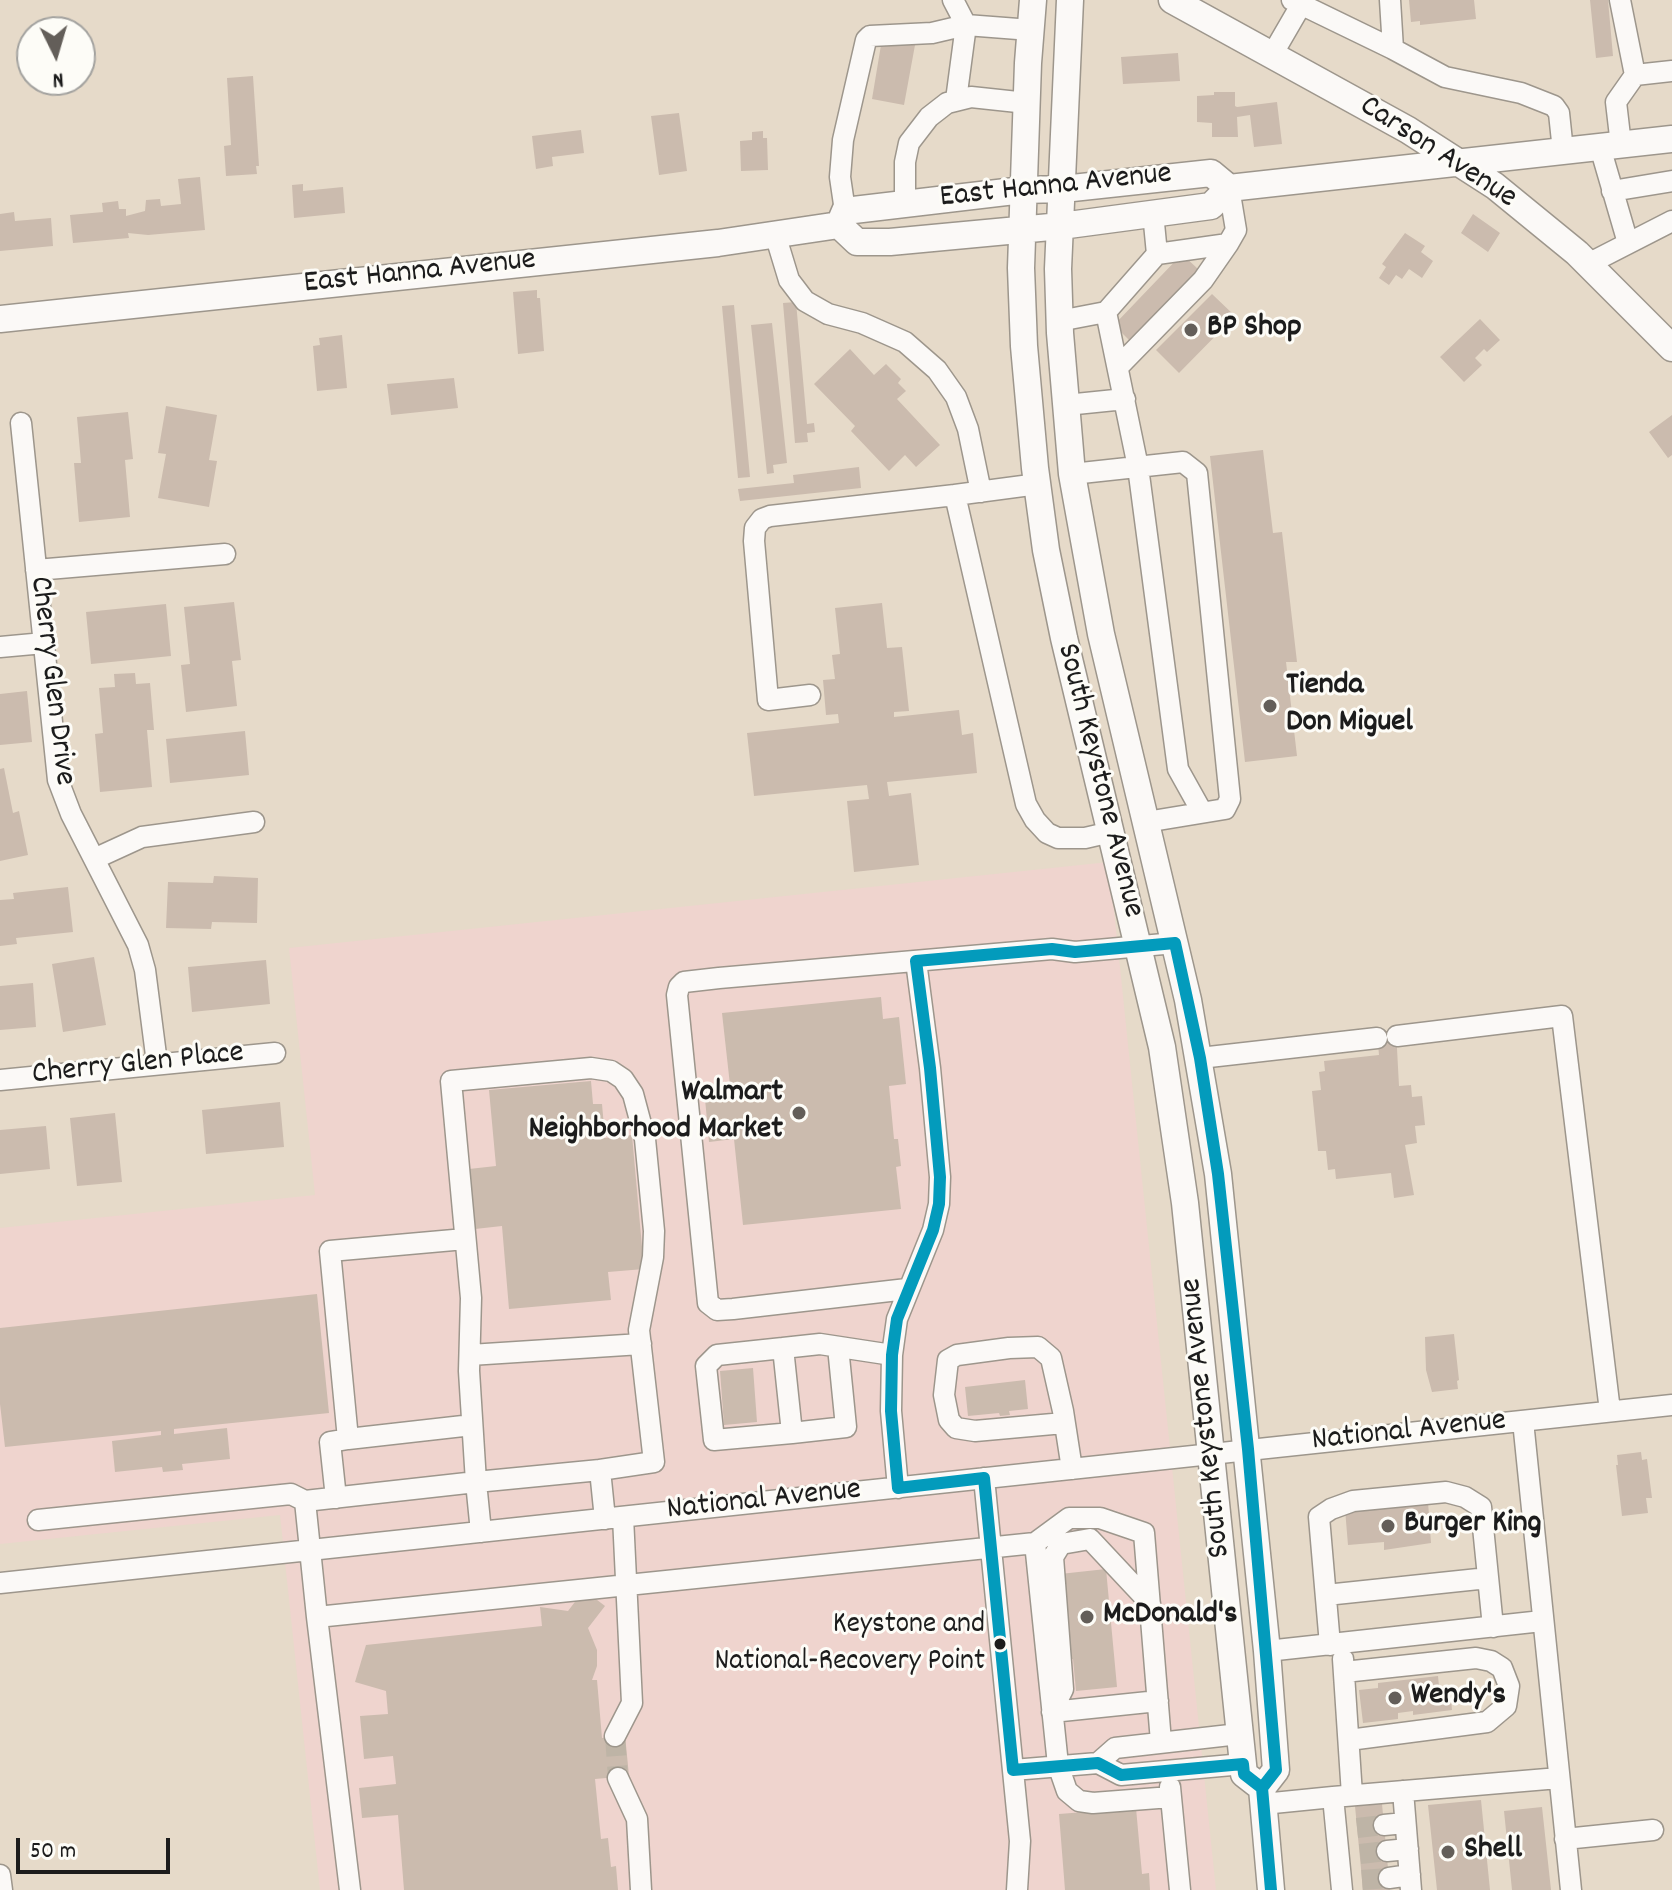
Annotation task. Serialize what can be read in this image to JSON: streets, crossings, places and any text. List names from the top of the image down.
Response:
{
  "streets": {
    "main road": ["Carson Avenue", "East Hanna Avenue", "South Keystone Avenue"],
    "street": ["Cherry Glen Drive", "Cherry Glen Place", "National Avenue"]
  },
  "crossings": [
    ["Carson Avenue", "East Hanna Avenue"],
    ["East Hanna Avenue", "South Keystone Avenue"],
    ["Cherry Glen Drive", "Cherry Glen Place"],
    ["South Keystone Avenue", "National Avenue"]
  ],
  "places": [
    "BP Shop",
    "Tienda Don Miguel",
    "Walmart Neighborhood Market",
    "Burger King",
    "McDonald's",
    "Keystone and National-Recovery Point",
    "Wendy's",
    "Shell"
  ],
  "scale_bar": "50 m",
  "north": "bottom"
}
